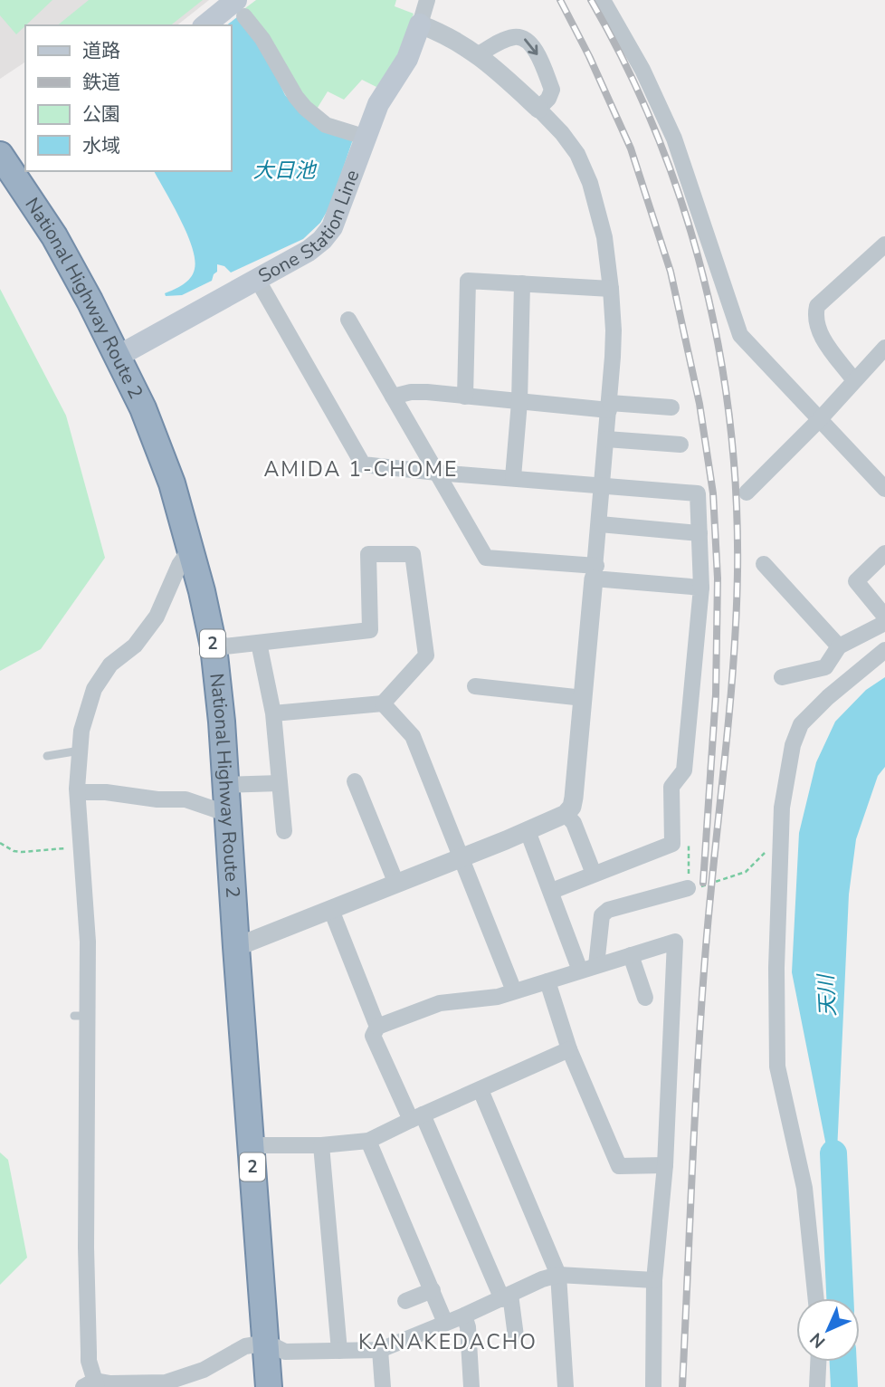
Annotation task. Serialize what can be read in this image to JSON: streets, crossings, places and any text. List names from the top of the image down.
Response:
{
  "streets": {
    "highway": ["National Highway Route 2", "2"],
    "main road": ["Sone Station Line"]
  },
  "crossings": [
    ["Sone Station Line", "National Highway Route 2"]
  ],
  "districts": ["AMIDA 1-CHOME", "KANAKEDACHO"],
  "water": ["大日池", "天川"],
  "legend": [
    "道路",
    "鉄道",
    "公園",
    "水域"
  ],
  "north": "bottom left"
}
